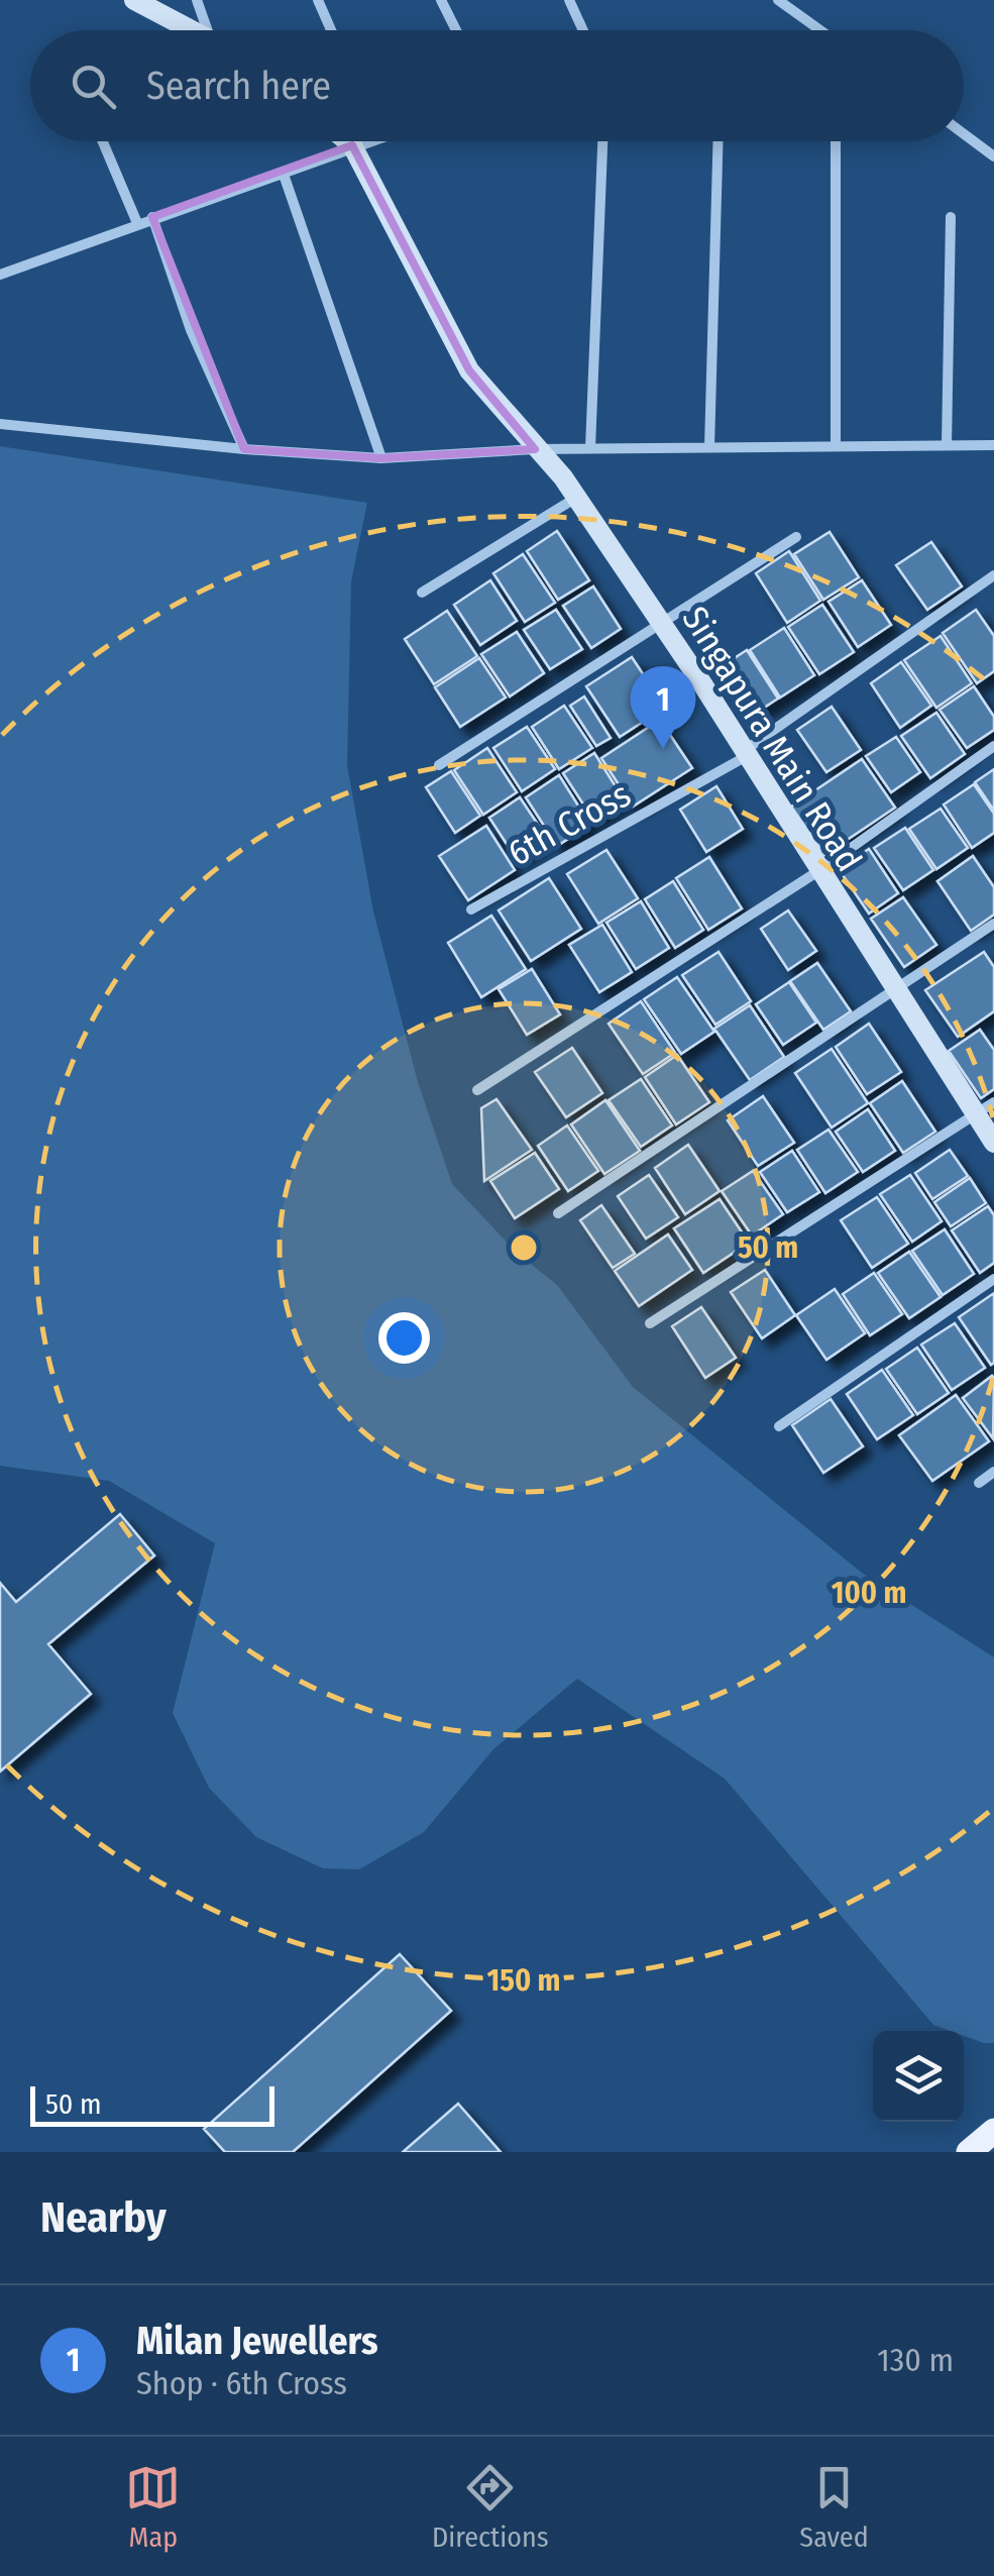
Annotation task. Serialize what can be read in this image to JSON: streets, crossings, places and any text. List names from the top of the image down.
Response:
{
  "streets": {
    "street": ["Singapura Main Road", "6th Cross"]
  },
  "crossings": [
    ["Singapura Main Road", "6th Cross"]
  ],
  "scale_bar": "50 m",
  "page": {
    "search": "Search here",
    "pins": "1",
    "scale": "50 m",
    "heading": "Nearby",
    "list": [
      {
        "mark": "1",
        "name": "Milan Jewellers",
        "note": "Shop · 6th Cross",
        "value": "130 m"
      }
    ],
    "nav": ["Map", "Directions", "Saved"]
  },
  "rings": ["50 m", "100 m", "150 m"]
}
